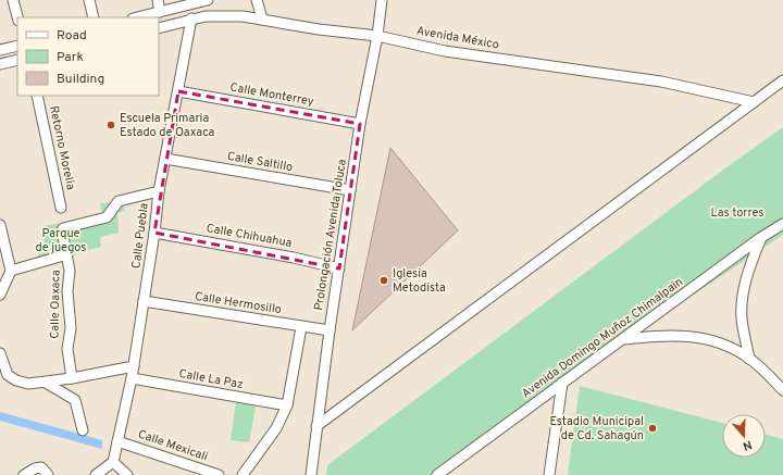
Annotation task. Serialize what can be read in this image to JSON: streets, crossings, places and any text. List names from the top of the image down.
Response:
{
  "streets": {
    "street": [
      "Avenida México",
      "Calle Monterrey",
      "Retorno Morelia",
      "Calle Saltillo",
      "Prolongación Avenida Toluca",
      "Calle Puebla",
      "Calle Chihuahua",
      "Calle Hermosillo",
      "Calle Oaxaca",
      "Avenida Domingo Muñoz Chimalpain",
      "Calle La Paz",
      "Calle Mexicali"
    ]
  },
  "crossings": [
    ["Avenida México", "Prolongación Avenida Toluca"],
    ["Avenida México", "Calle Puebla"],
    ["Calle Monterrey", "Prolongación Avenida Toluca"],
    ["Calle Monterrey", "Calle Puebla"],
    ["Calle Saltillo", "Prolongación Avenida Toluca"],
    ["Calle Saltillo", "Calle Puebla"],
    ["Prolongación Avenida Toluca", "Calle Chihuahua"],
    ["Prolongación Avenida Toluca", "Calle Hermosillo"],
    ["Calle Puebla", "Calle Chihuahua"],
    ["Calle Puebla", "Calle Hermosillo"],
    ["Calle Puebla", "Calle Oaxaca"],
    ["Calle Puebla", "Calle La Paz"],
    ["Calle Puebla", "Calle Mexicali"]
  ],
  "parks": ["Las torres", "Parque de juegos"],
  "places": ["Escuela Primaria Estado de Oaxaca", "Iglesia Metodista", "Estadio Municipal de Cd. Sahagún"],
  "legend": ["Road", "Park", "Building"],
  "north": "bottom"
}
